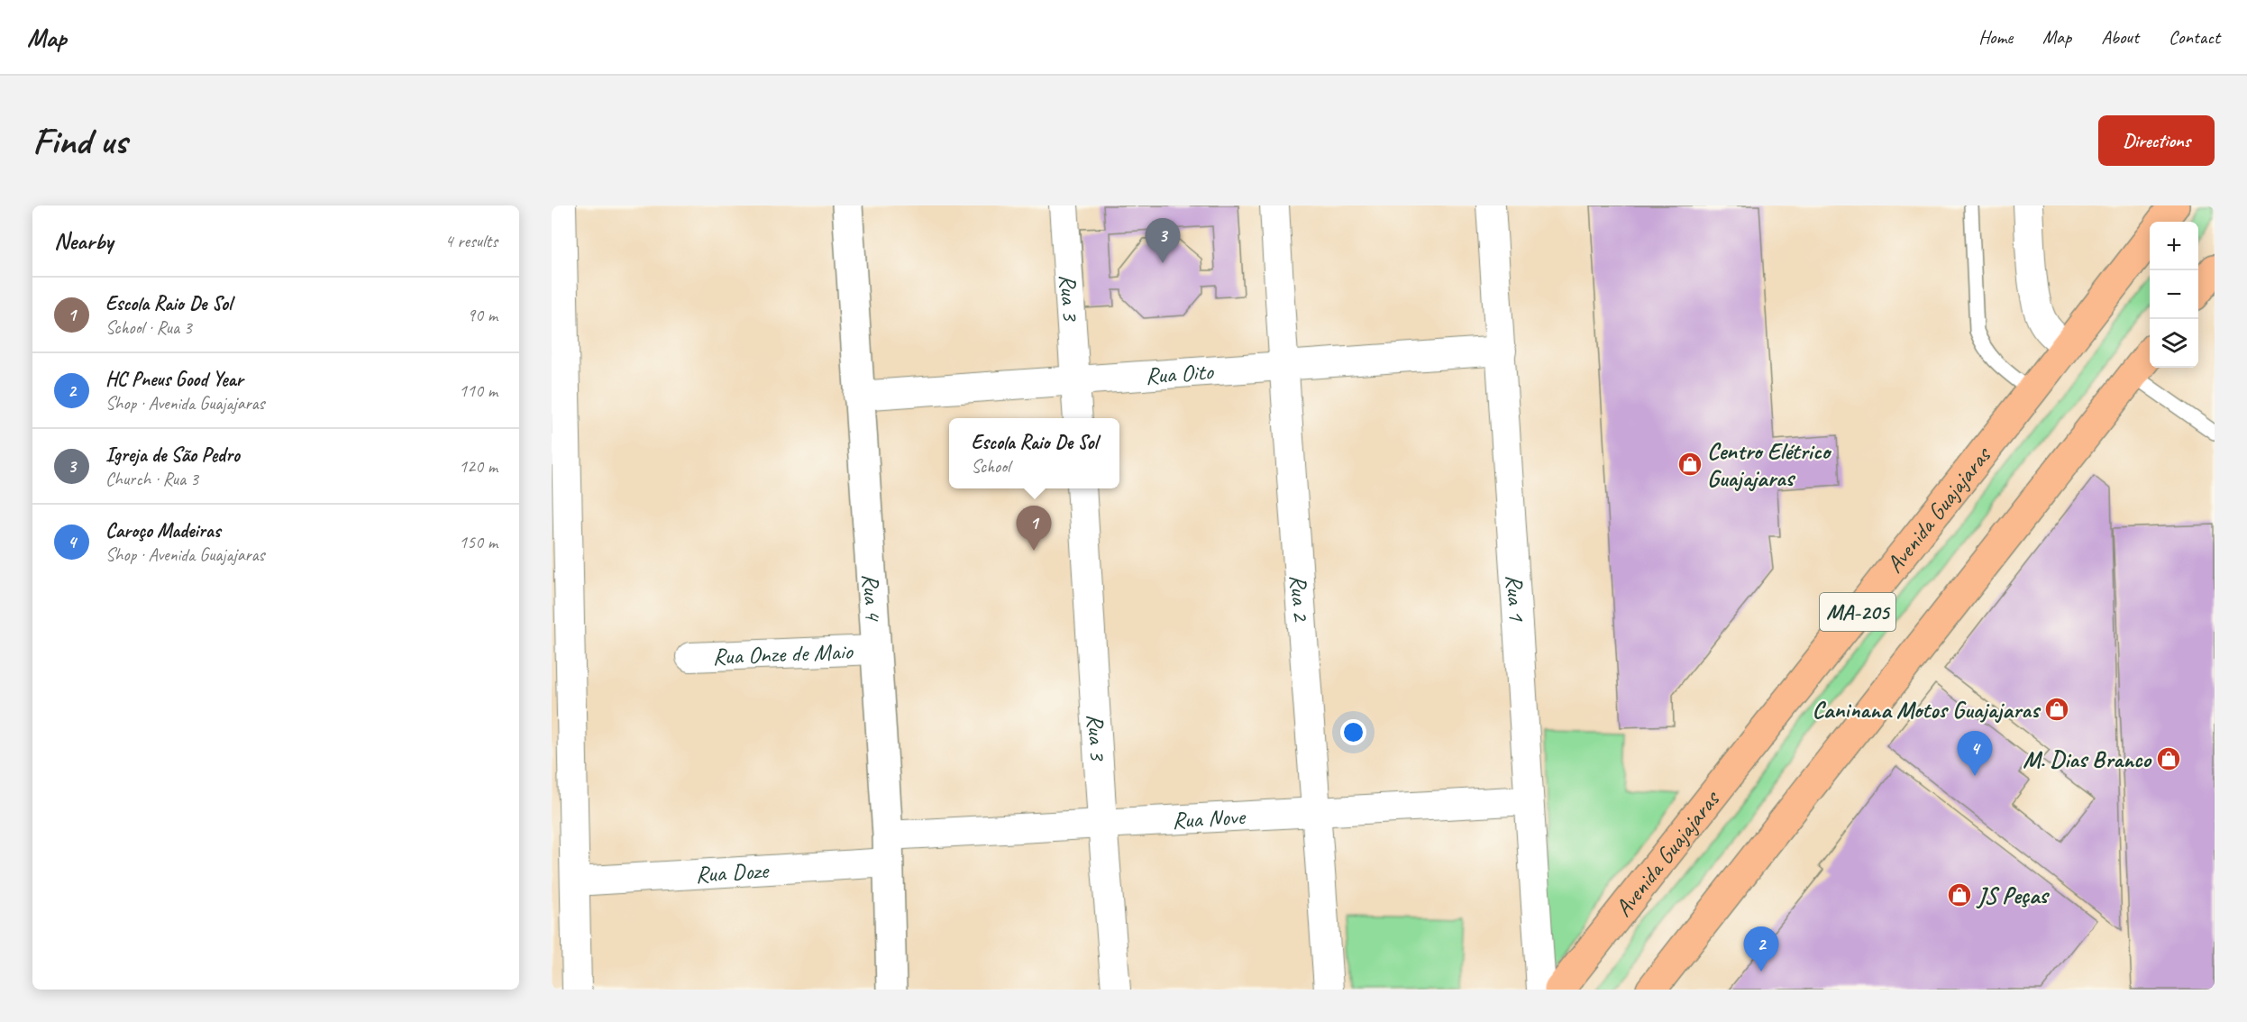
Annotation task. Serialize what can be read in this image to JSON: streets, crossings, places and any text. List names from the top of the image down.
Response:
{
  "streets": {
    "main road": ["Avenida Guajajaras", "MA-205"],
    "street": [
      "Rua 3",
      "Rua Oito",
      "Rua 4",
      "Rua 2",
      "Rua 1",
      "Rua Onze de Maio",
      "Rua Nove",
      "Rua Doze"
    ]
  },
  "crossings": [
    ["Rua 3", "Rua Oito"],
    ["Rua 3", "Rua Nove"],
    ["Rua Oito", "Rua 4"],
    ["Rua Oito", "Rua 2"],
    ["Rua Oito", "Rua 1"],
    ["Rua 4", "Rua Onze de Maio"],
    ["Rua 4", "Rua Nove"],
    ["Rua 4", "Rua Doze"],
    ["Rua 2", "Rua Nove"],
    ["Rua 1", "Rua Nove"],
    ["Rua Nove", "Rua Doze"]
  ],
  "places": {
    "shop": [
      "Centro Elétrico Guajajaras",
      "Caninana Motos Guajajaras",
      "M. Dias Branco",
      "JS Peças"
    ]
  },
  "page": {
    "header": "Map",
    "nav": [
      "Home",
      "Map",
      "About",
      "Contact"
    ],
    "buttons": "Directions",
    "title": "Find us",
    "heading": ["Nearby", "4 results"],
    "pins": [
      "3",
      "1",
      "4",
      "2"
    ],
    "map_buttons": ["+", "−"],
    "list": [
      {
        "mark": "1",
        "name": "Escola Raio De Sol",
        "note": "School · Rua 3",
        "value": "90 m"
      },
      {
        "mark": "2",
        "name": "HC Pneus Good Year",
        "note": "Shop · Avenida Guajajaras",
        "value": "110 m"
      },
      {
        "mark": "3",
        "name": "Igreja de São Pedro",
        "note": "Church · Rua 3",
        "value": "120 m"
      },
      {
        "mark": "4",
        "name": "Caroço Madeiras",
        "note": "Shop · Avenida Guajajaras",
        "value": "150 m"
      }
    ],
    "popup": ["Escola Raio De Sol", "School"]
  }
}
